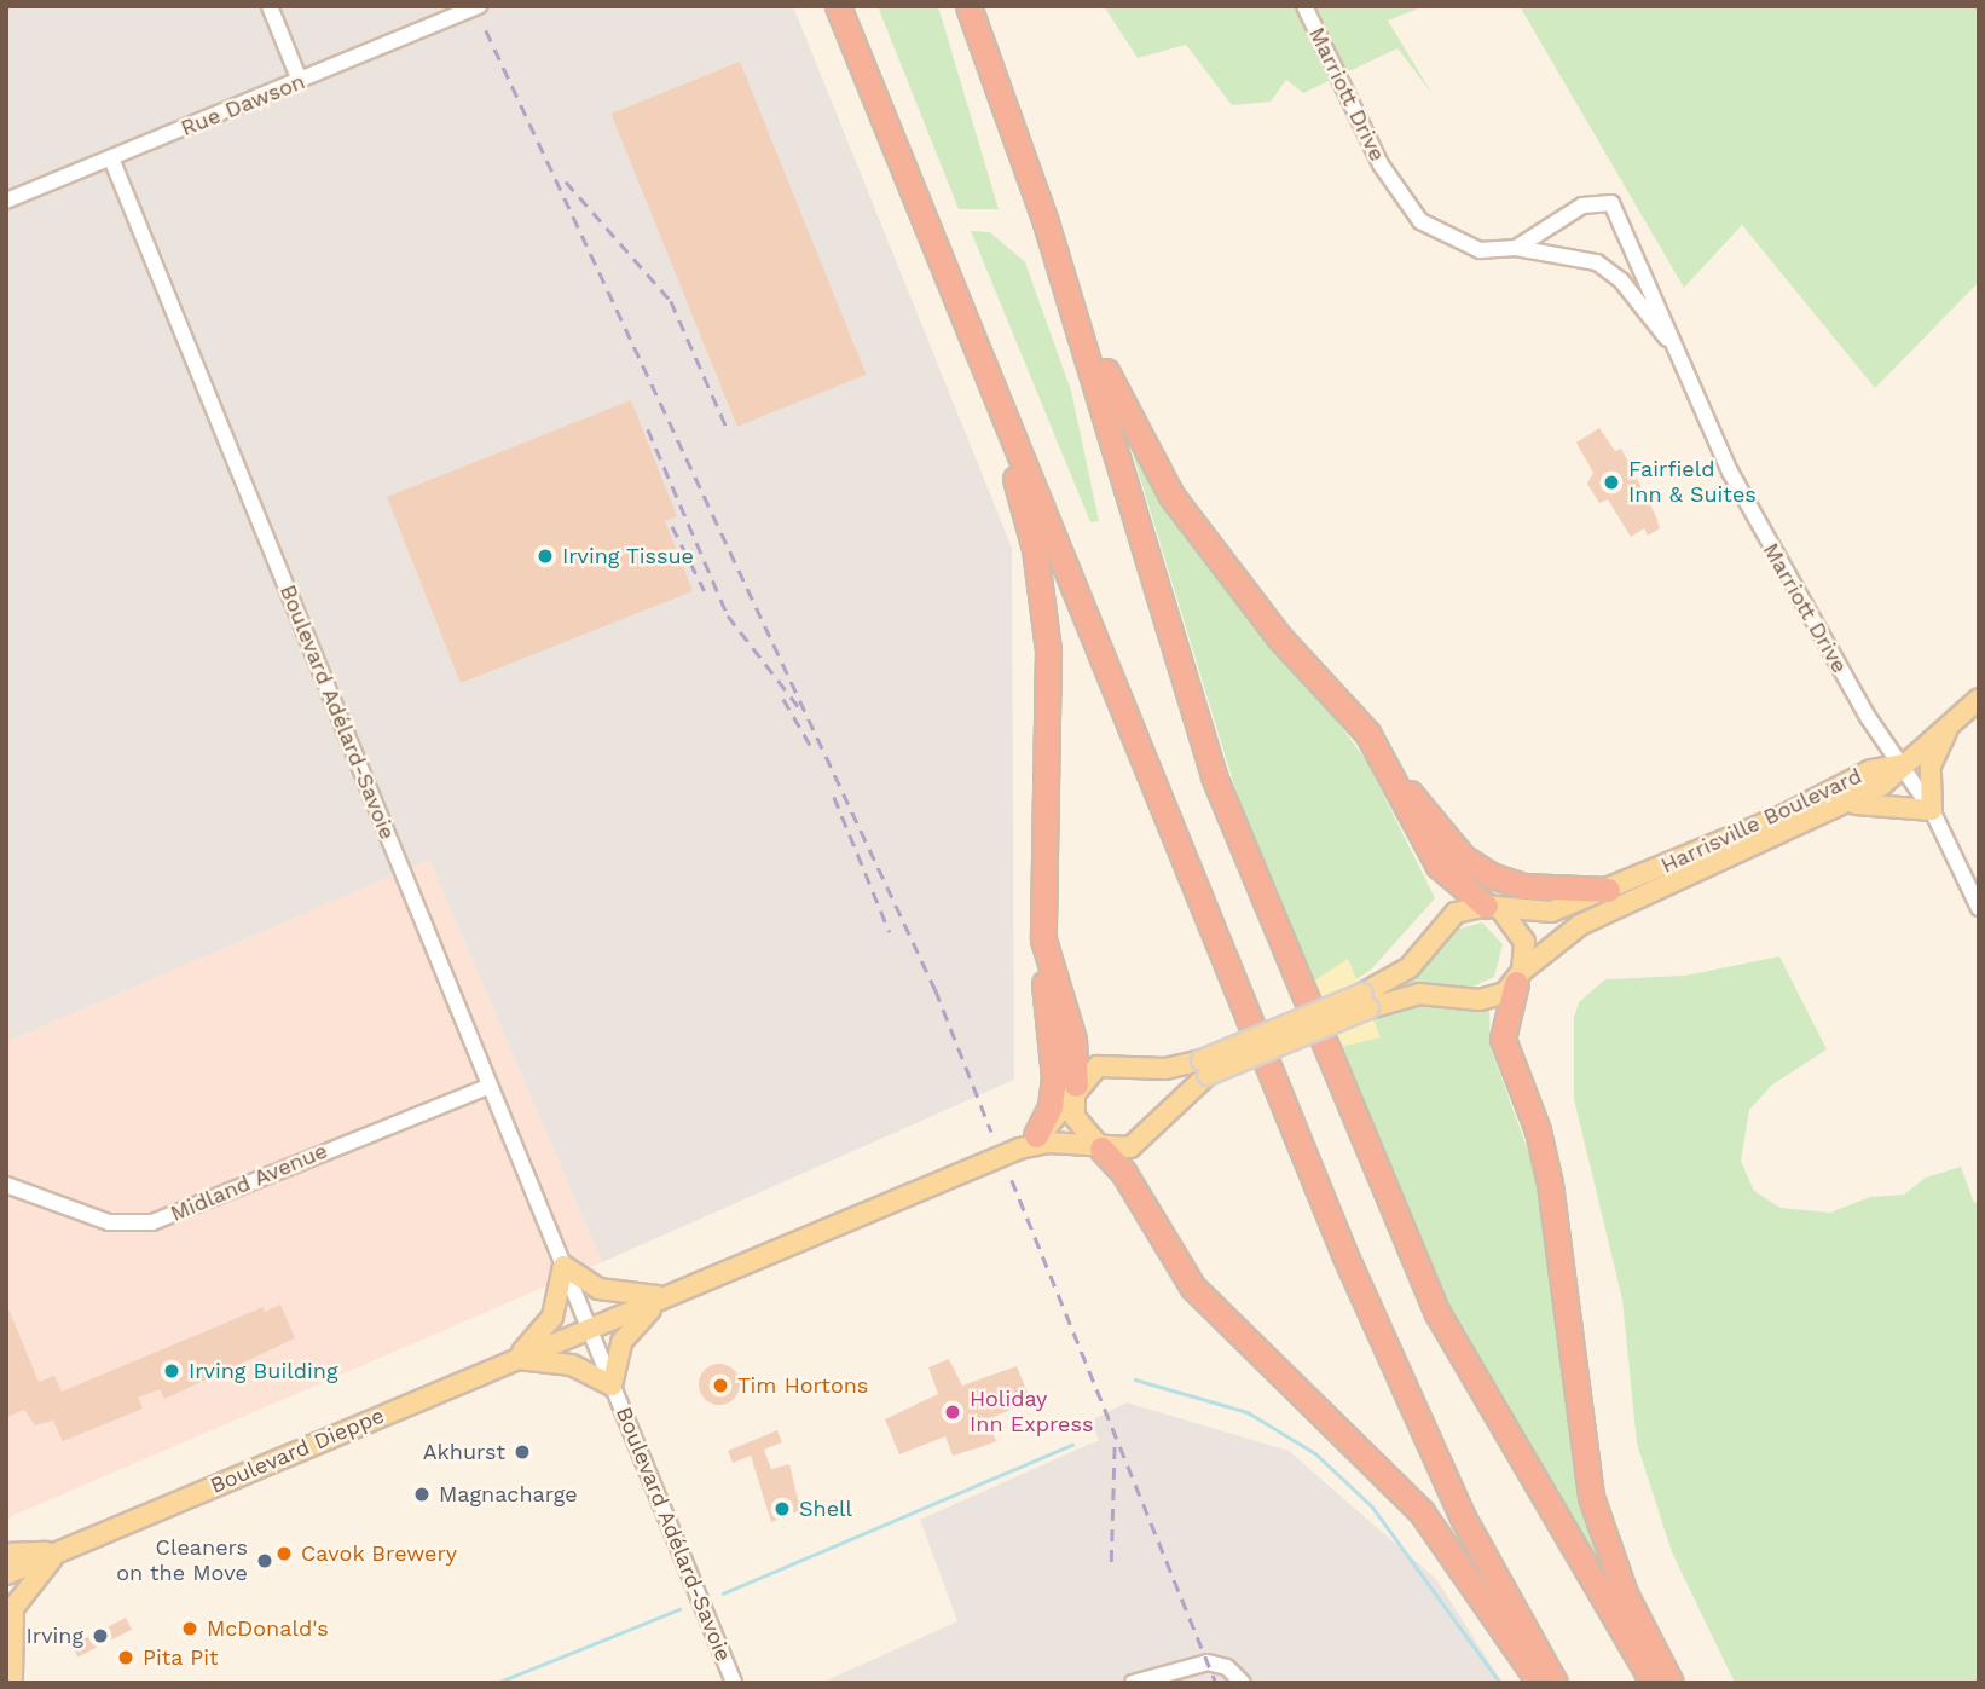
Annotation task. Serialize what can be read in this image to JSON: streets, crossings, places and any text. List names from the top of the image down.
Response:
{
  "streets": {
    "main road": ["Harrisville Boulevard", "Boulevard Dieppe"],
    "street": [
      "Marriott Drive",
      "Rue Dawson",
      "Boulevard Adélard-Savoie",
      "Midland Avenue"
    ]
  },
  "crossings": [
    ["Marriott Drive", "Harrisville Boulevard"],
    ["Rue Dawson", "Boulevard Adélard-Savoie"],
    ["Boulevard Adélard-Savoie", "Midland Avenue"],
    ["Boulevard Adélard-Savoie", "Boulevard Dieppe"]
  ],
  "places": [
    "Fairfield Inn & Suites",
    "Irving Tissue",
    "Irving Building",
    "Tim Hortons",
    "Holiday Inn Express",
    "Akhurst",
    "Magnacharge",
    "Shell",
    "Cavok Brewery",
    "Cleaners on the Move",
    "McDonald's",
    "Irving",
    "Pita Pit"
  ]
}
